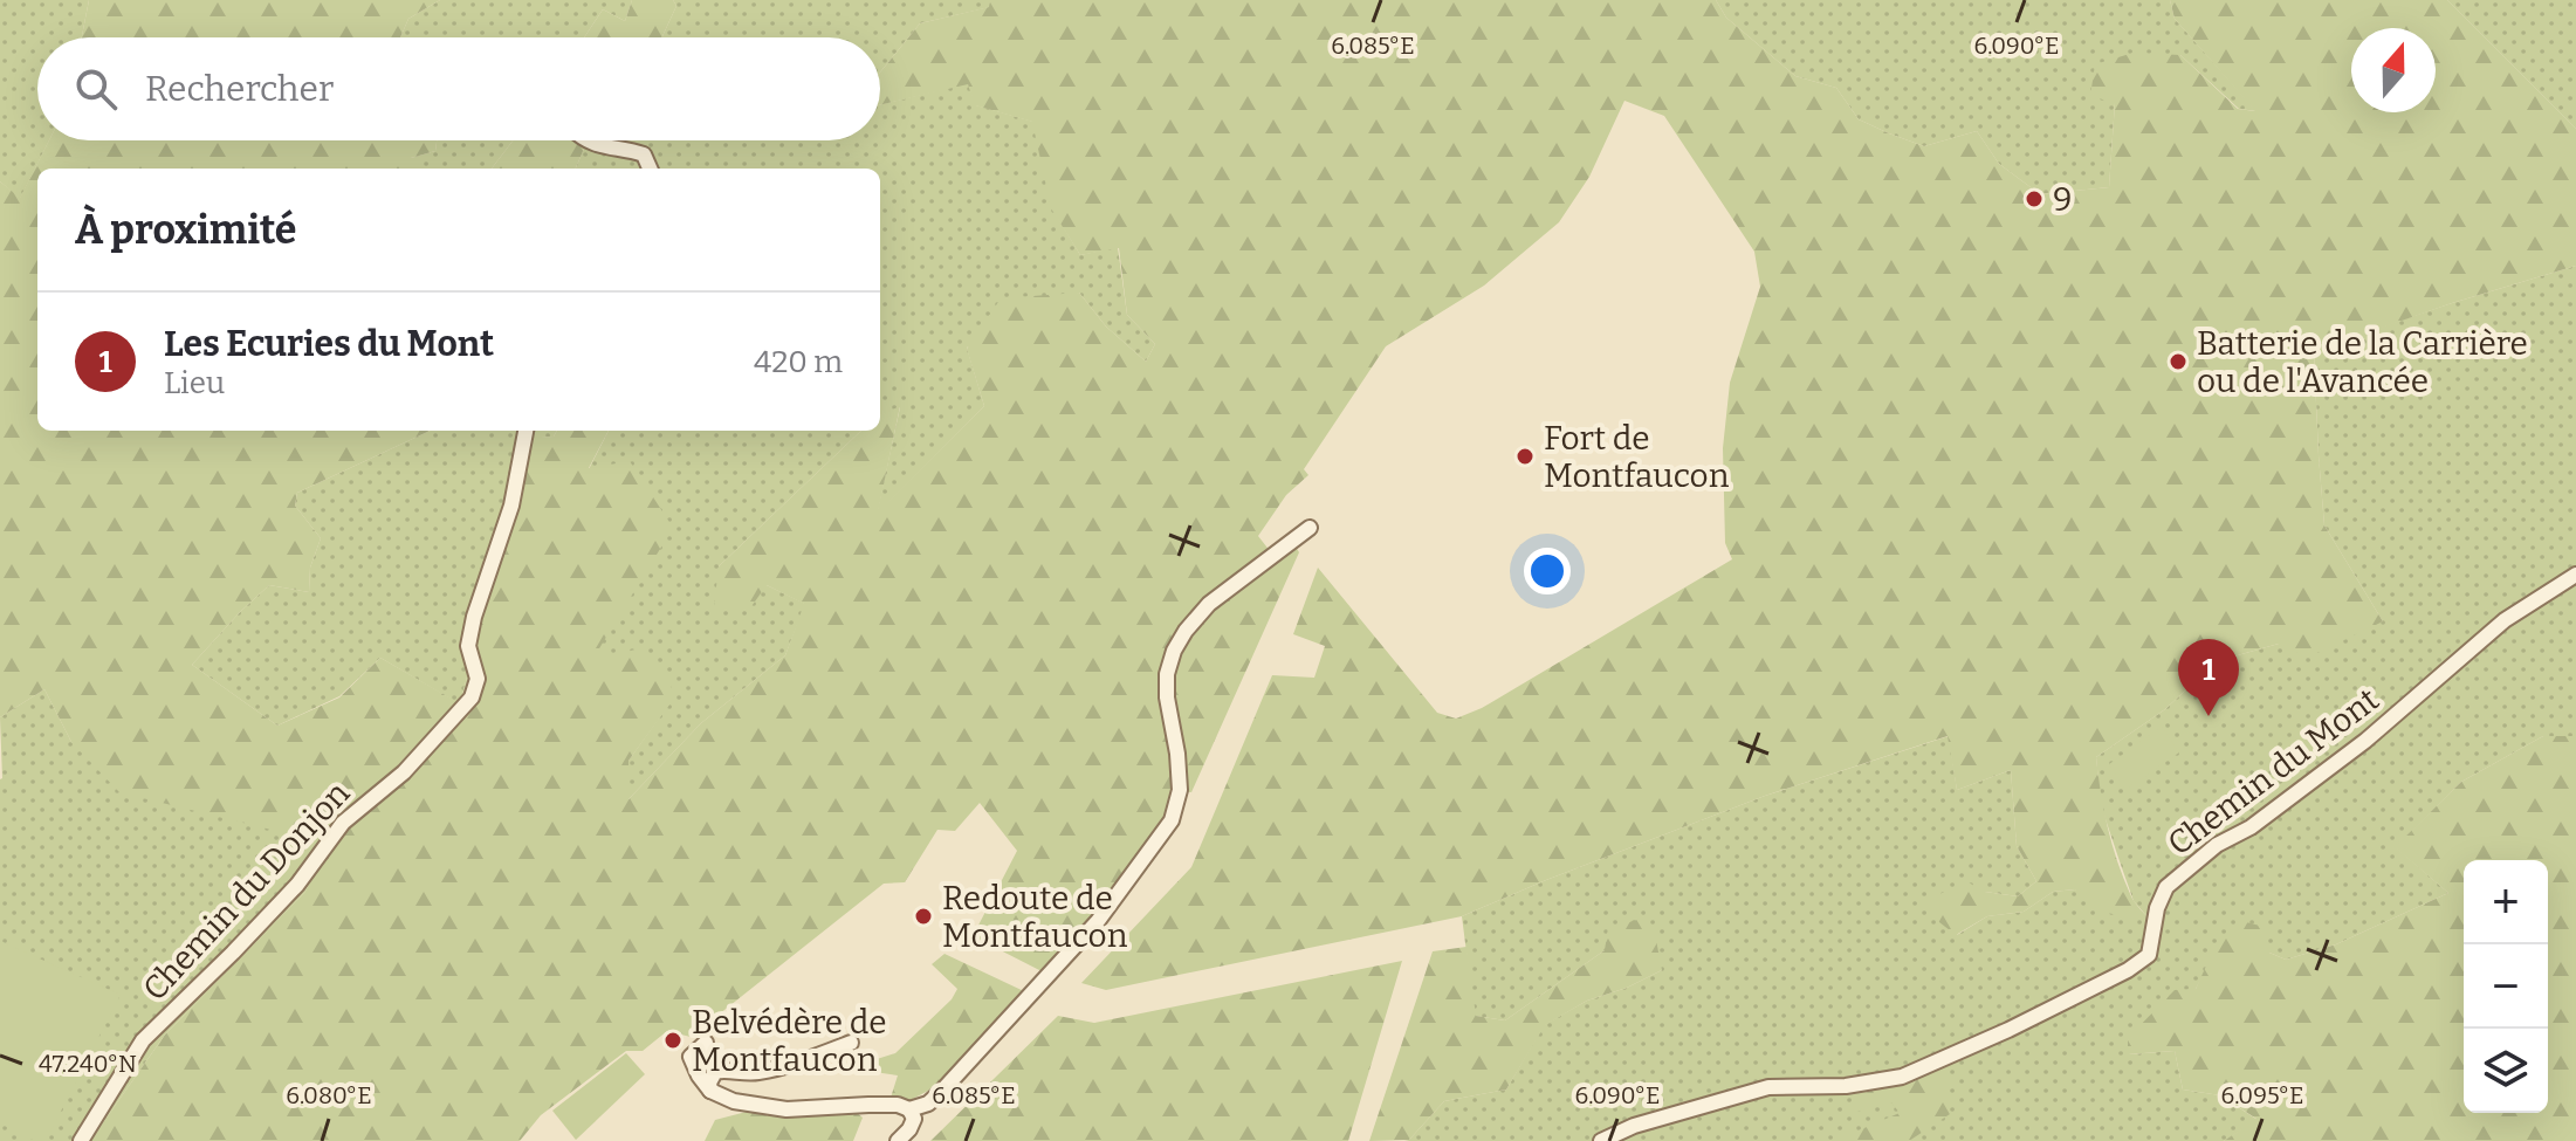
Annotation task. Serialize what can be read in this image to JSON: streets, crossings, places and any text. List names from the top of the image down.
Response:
{
  "streets": {
    "street": ["Chemin du Mont", "Chemin du Donjon"]
  },
  "places": [
    "9",
    "Batterie de la Carrière ou de l'Avancée",
    "Fort de Montfaucon",
    "Redoute de Montfaucon",
    "Belvédère de Montfaucon"
  ],
  "north": "top",
  "page": {
    "search": "Rechercher",
    "heading": "À proximité",
    "list": [
      {
        "mark": "1",
        "name": "Les Ecuries du Mont",
        "note": "Lieu",
        "value": "420 m"
      }
    ],
    "pins": "1",
    "map_buttons": ["+", "−"]
  },
  "coordinates": [
    "6.085°E",
    "6.090°E",
    "47.240°N",
    "6.080°E",
    "6.095°E"
  ]
}
